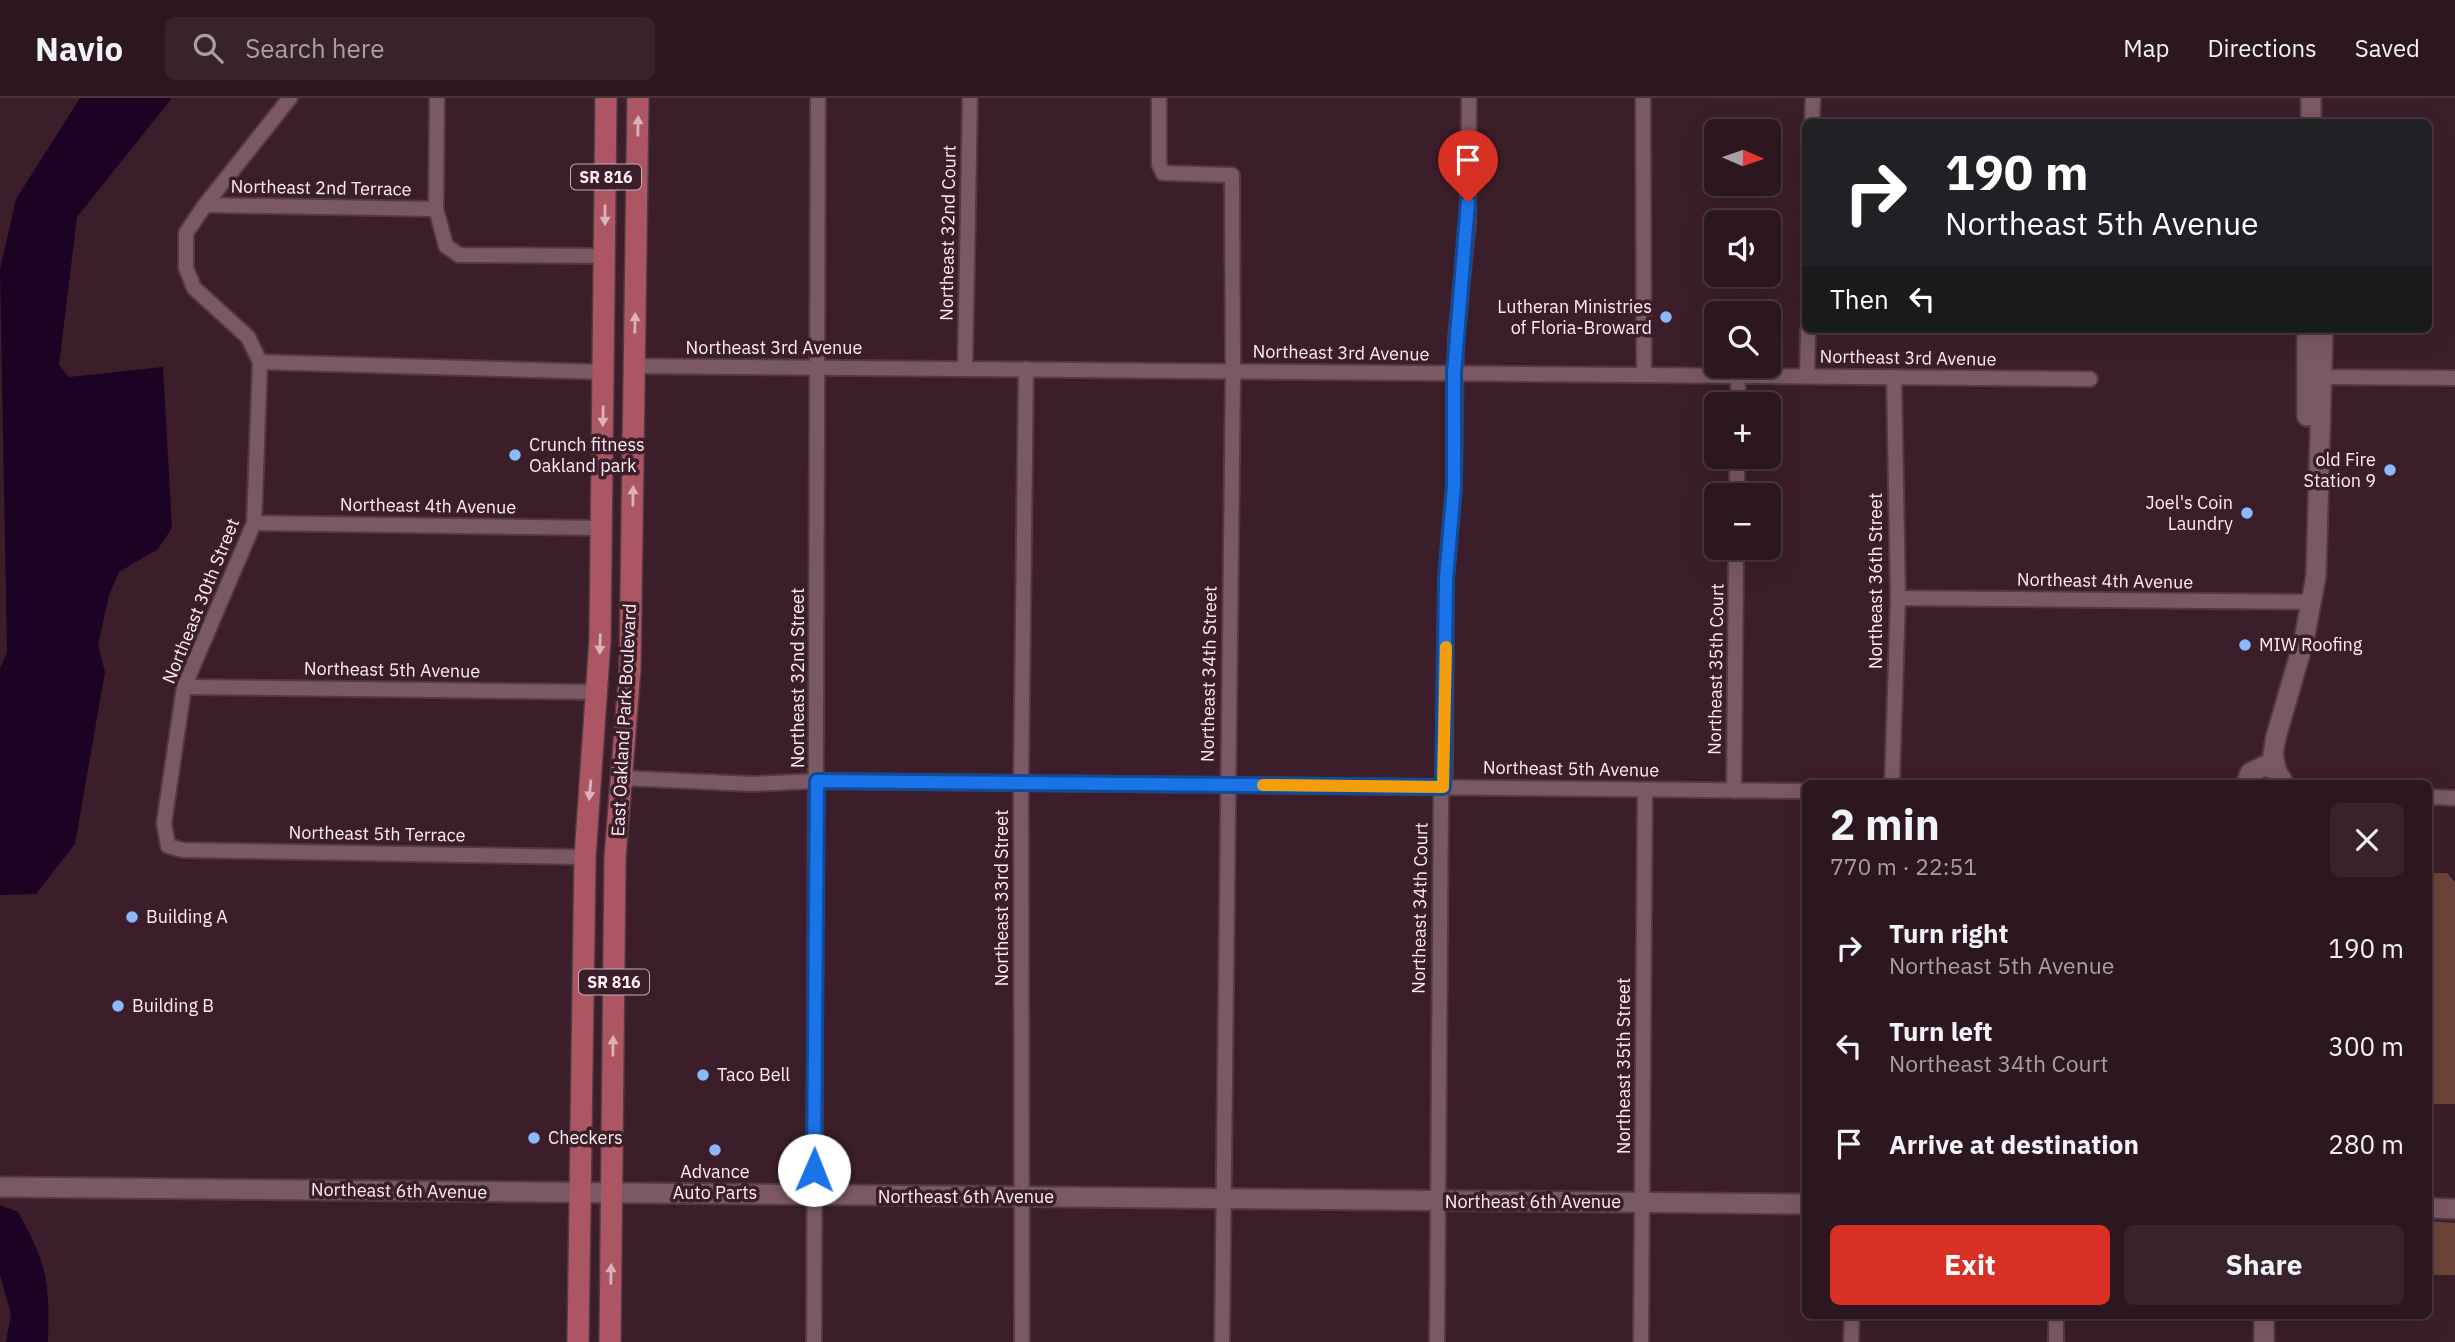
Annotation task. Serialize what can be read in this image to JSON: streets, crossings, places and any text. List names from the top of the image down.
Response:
{
  "streets": {
    "main road": ["SR 816", "East Oakland Park Boulevard"],
    "street": [
      "Northeast 2nd Terrace",
      "Northeast 32nd Court",
      "Northeast 3rd Avenue",
      "Northeast 4th Avenue",
      "Northeast 36th Street",
      "Northeast 30th Street",
      "Northeast 35th Court",
      "Northeast 5th Avenue",
      "Northeast 34th Street",
      "Northeast 32nd Street",
      "Northeast 5th Terrace",
      "Northeast 33rd Street",
      "Northeast 34th Court",
      "Northeast 35th Street",
      "Northeast 6th Avenue"
    ]
  },
  "crossings": [
    ["Northeast 32nd Court", "Northeast 3rd Avenue"],
    ["Northeast 3rd Avenue", "Northeast 36th Street"],
    ["Northeast 3rd Avenue", "Northeast 34th Street"],
    ["Northeast 3rd Avenue", "Northeast 32nd Street"],
    ["Northeast 3rd Avenue", "East Oakland Park Boulevard"],
    ["Northeast 3rd Avenue", "Northeast 33rd Street"],
    ["Northeast 3rd Avenue", "Northeast 34th Court"],
    ["Northeast 4th Avenue", "Northeast 36th Street"],
    ["Northeast 4th Avenue", "Northeast 30th Street"],
    ["Northeast 4th Avenue", "East Oakland Park Boulevard"],
    ["Northeast 30th Street", "Northeast 5th Avenue"],
    ["Northeast 30th Street", "Northeast 5th Terrace"],
    ["Northeast 35th Court", "Northeast 5th Avenue"],
    ["Northeast 5th Avenue", "Northeast 34th Street"],
    ["Northeast 5th Avenue", "Northeast 32nd Street"],
    ["Northeast 5th Avenue", "East Oakland Park Boulevard"],
    ["Northeast 5th Avenue", "Northeast 33rd Street"],
    ["Northeast 5th Avenue", "Northeast 34th Court"],
    ["Northeast 5th Avenue", "Northeast 35th Street"],
    ["Northeast 34th Street", "Northeast 6th Avenue"],
    ["Northeast 32nd Street", "Northeast 6th Avenue"],
    ["East Oakland Park Boulevard", "Northeast 5th Terrace"],
    ["East Oakland Park Boulevard", "Northeast 6th Avenue"],
    ["Northeast 33rd Street", "Northeast 6th Avenue"],
    ["Northeast 34th Court", "Northeast 6th Avenue"],
    ["Northeast 35th Street", "Northeast 6th Avenue"]
  ],
  "places": [
    "Lutheran Ministries of Floria-Broward",
    "Crunch fitness Oakland park",
    "old Fire Station 9",
    "Joel's Coin Laundry",
    "MIW Roofing",
    "Building A",
    "Building B",
    "Taco Bell",
    "Checkers",
    "Advance Auto Parts"
  ],
  "north": "right",
  "page": {
    "header": "Navio",
    "search": "Search here",
    "nav": ["Map", "Directions", "Saved"],
    "map_buttons": ["+", "−"],
    "turn": ["190 m", "Northeast 5th Avenue"],
    "then": "Then",
    "heading": ["2 min", "770 m · 22:51"],
    "list": [
      {
        "name": "Turn right",
        "note": "Northeast 5th Avenue",
        "value": "190 m"
      },
      {
        "name": "Turn left",
        "note": "Northeast 34th Court",
        "value": "300 m"
      },
      {
        "name": "Arrive at destination",
        "value": "280 m"
      }
    ],
    "buttons": ["Exit", "Share"]
  }
}
